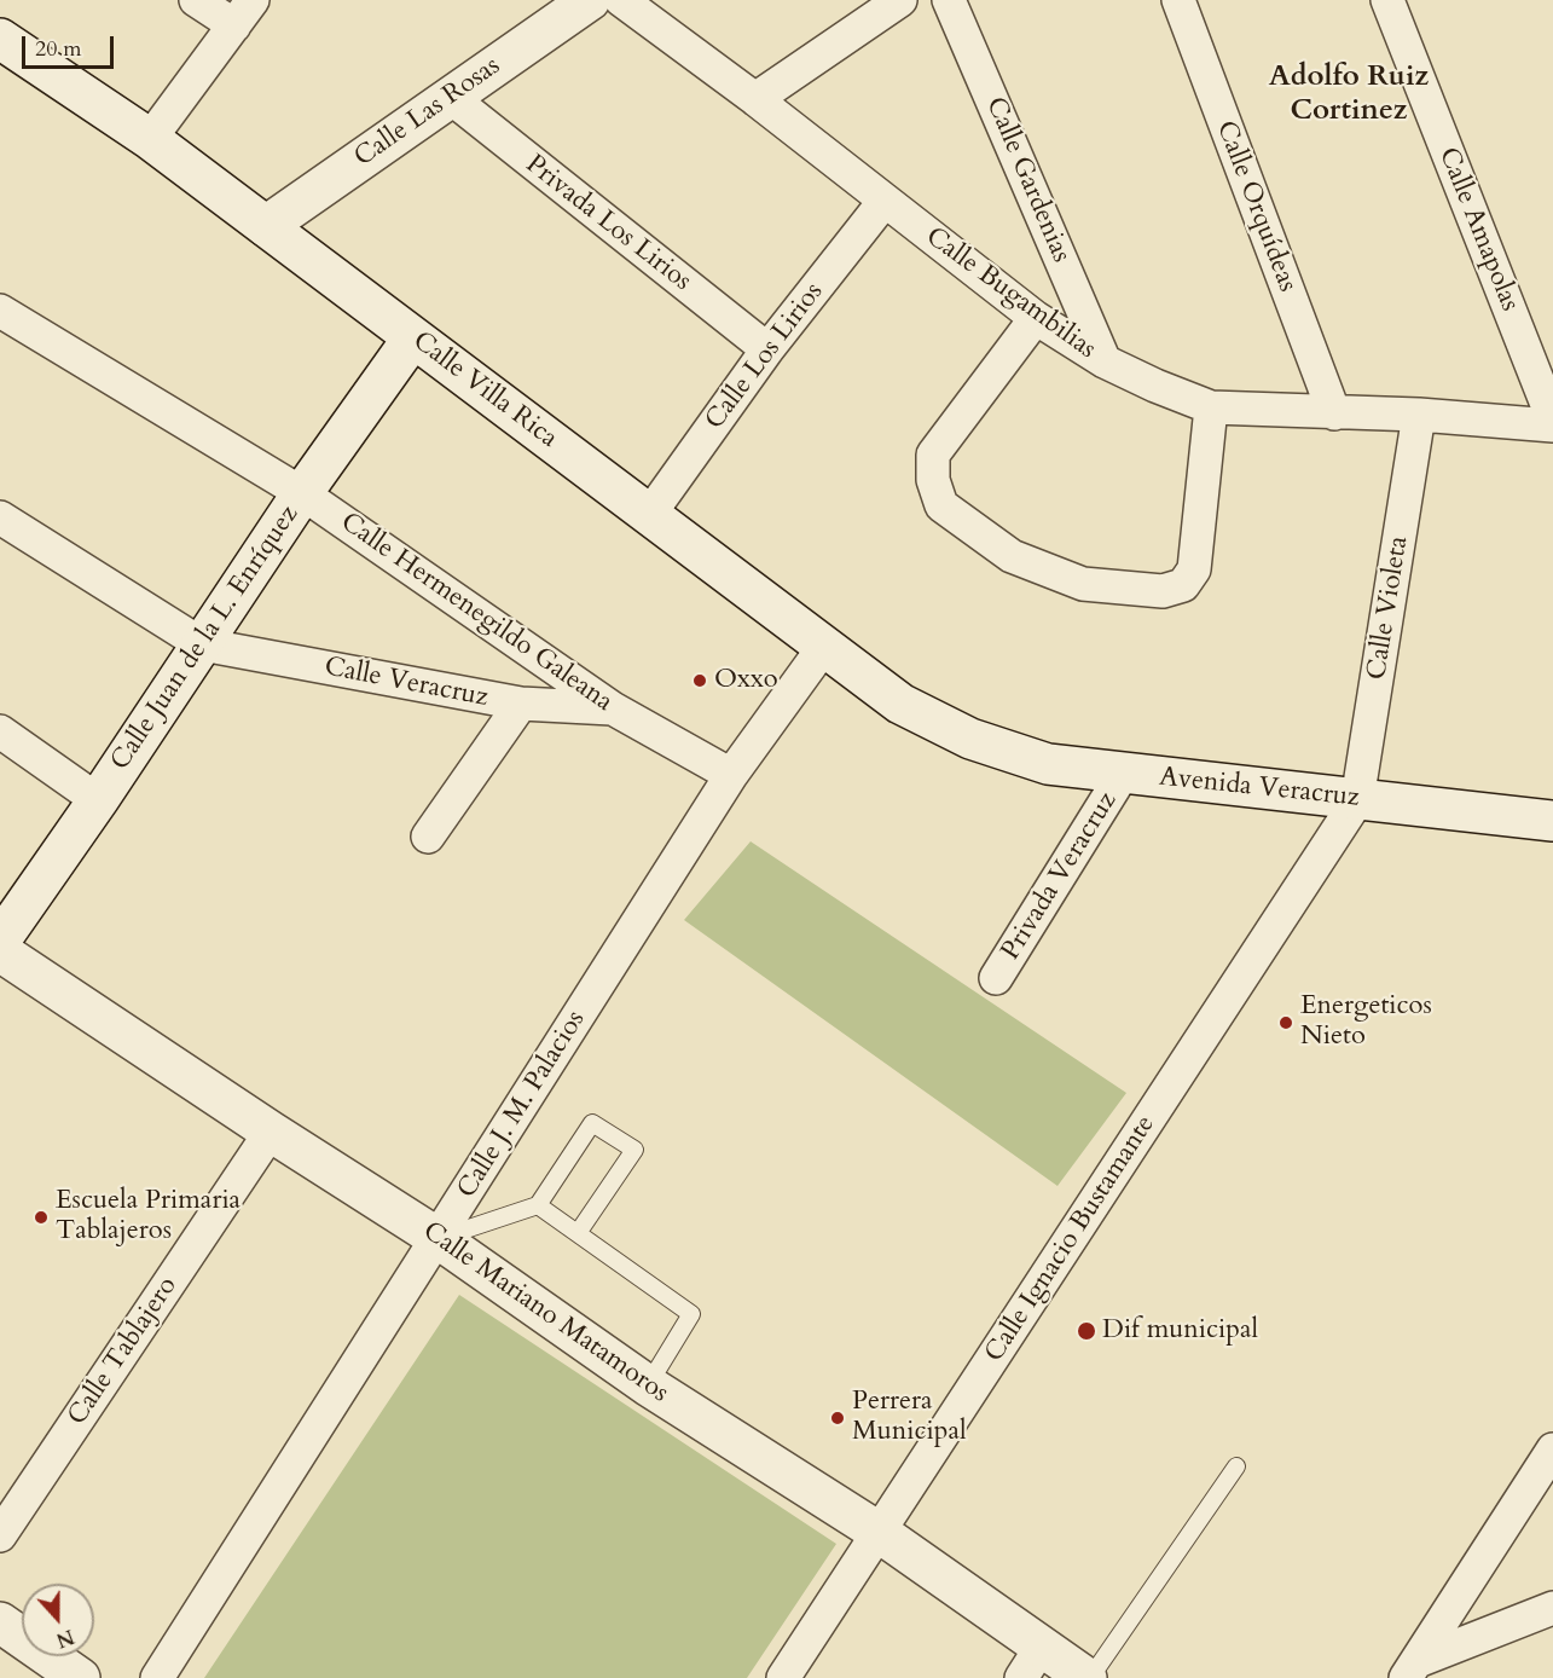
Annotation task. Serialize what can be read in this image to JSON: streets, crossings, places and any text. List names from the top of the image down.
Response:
{
  "streets": {
    "main road": [
      "Calle Las Rosas",
      "Calle Villa Rica",
      "Calle Juan de la L. Enríquez",
      "Avenida Veracruz",
      "Calle Mariano Matamoros"
    ],
    "street": [
      "Calle Gardenias",
      "Calle Orquídeas",
      "Privada Los Lirios",
      "Calle Amapolas",
      "Calle Bugambilias",
      "Calle Los Lirios",
      "Calle Violeta",
      "Calle Hermenegildo Galeana",
      "Calle Veracruz",
      "Privada Veracruz",
      "Calle J. M. Palacios",
      "Calle Ignacio Bustamante",
      "Calle Tablajero"
    ]
  },
  "crossings": [
    ["Calle Las Rosas", "Privada Los Lirios"],
    ["Calle Las Rosas", "Calle Villa Rica"],
    ["Calle Gardenias", "Calle Bugambilias"],
    ["Calle Orquídeas", "Calle Bugambilias"],
    ["Privada Los Lirios", "Calle Los Lirios"],
    ["Calle Bugambilias", "Calle Los Lirios"],
    ["Calle Bugambilias", "Calle Violeta"],
    ["Calle Los Lirios", "Calle Villa Rica"],
    ["Calle Villa Rica", "Calle Juan de la L. Enríquez"],
    ["Calle Villa Rica", "Avenida Veracruz"],
    ["Calle Villa Rica", "Calle J. M. Palacios"],
    ["Calle Violeta", "Avenida Veracruz"],
    ["Calle Violeta", "Calle Ignacio Bustamante"],
    ["Calle Hermenegildo Galeana", "Calle Juan de la L. Enríquez"],
    ["Calle Hermenegildo Galeana", "Calle Veracruz"],
    ["Calle Hermenegildo Galeana", "Calle J. M. Palacios"],
    ["Calle Juan de la L. Enríquez", "Calle Veracruz"],
    ["Avenida Veracruz", "Privada Veracruz"],
    ["Avenida Veracruz", "Calle Ignacio Bustamante"],
    ["Calle J. M. Palacios", "Calle Mariano Matamoros"],
    ["Calle Ignacio Bustamante", "Calle Mariano Matamoros"],
    ["Calle Mariano Matamoros", "Calle Tablajero"]
  ],
  "districts": ["Adolfo Ruiz Cortinez"],
  "places": [
    "Oxxo",
    "Energeticos Nieto",
    "Escuela Primaria Tablajeros",
    "Dif municipal",
    "Perrera Municipal"
  ],
  "scale_bar": "20 m",
  "north": "bottom"
}
